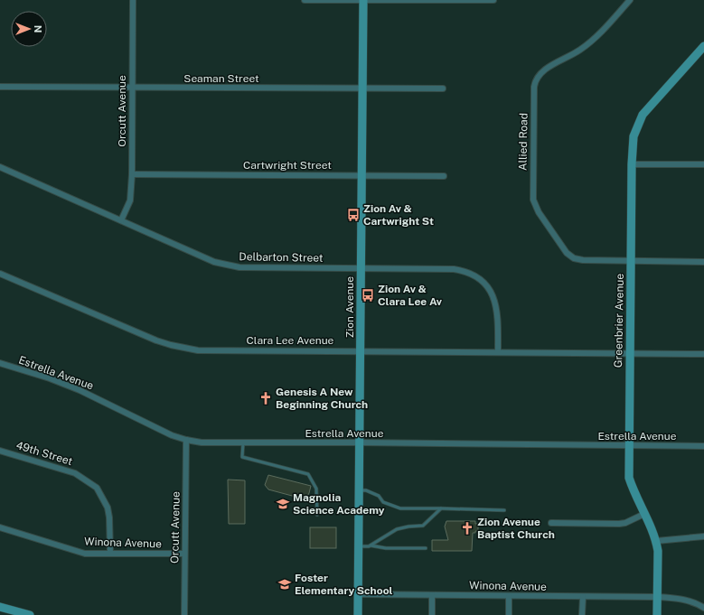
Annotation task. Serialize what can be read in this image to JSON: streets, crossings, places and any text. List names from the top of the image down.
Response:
{
  "streets": {
    "street": [
      "Seaman Street",
      "Orcutt Avenue",
      "Allied Road",
      "Cartwright Street",
      "Delbarton Street",
      "Zion Avenue",
      "Greenbrier Avenue",
      "Clara Lee Avenue",
      "Estrella Avenue",
      "49th Street",
      "Winona Avenue"
    ]
  },
  "crossings": [
    ["Seaman Street", "Orcutt Avenue"],
    ["Seaman Street", "Zion Avenue"],
    ["Orcutt Avenue", "Cartwright Street"],
    ["Orcutt Avenue", "Delbarton Street"],
    ["Orcutt Avenue", "Estrella Avenue"],
    ["Orcutt Avenue", "Winona Avenue"],
    ["Allied Road", "Greenbrier Avenue"],
    ["Cartwright Street", "Zion Avenue"],
    ["Delbarton Street", "Zion Avenue"],
    ["Delbarton Street", "Clara Lee Avenue"],
    ["Zion Avenue", "Clara Lee Avenue"],
    ["Zion Avenue", "Estrella Avenue"],
    ["Zion Avenue", "Winona Avenue"],
    ["Greenbrier Avenue", "Clara Lee Avenue"],
    ["Greenbrier Avenue", "Estrella Avenue"],
    ["Greenbrier Avenue", "Winona Avenue"],
    ["49th Street", "Winona Avenue"]
  ],
  "places": {
    "bus stop": ["Zion Av & Cartwright St", "Zion Av & Clara Lee Av"],
    "church": ["Genesis A New Beginning Church", "Zion Avenue Baptist Church"],
    "school or university": ["Magnolia Science Academy", "Foster Elementary School"]
  },
  "north": "right"
}
